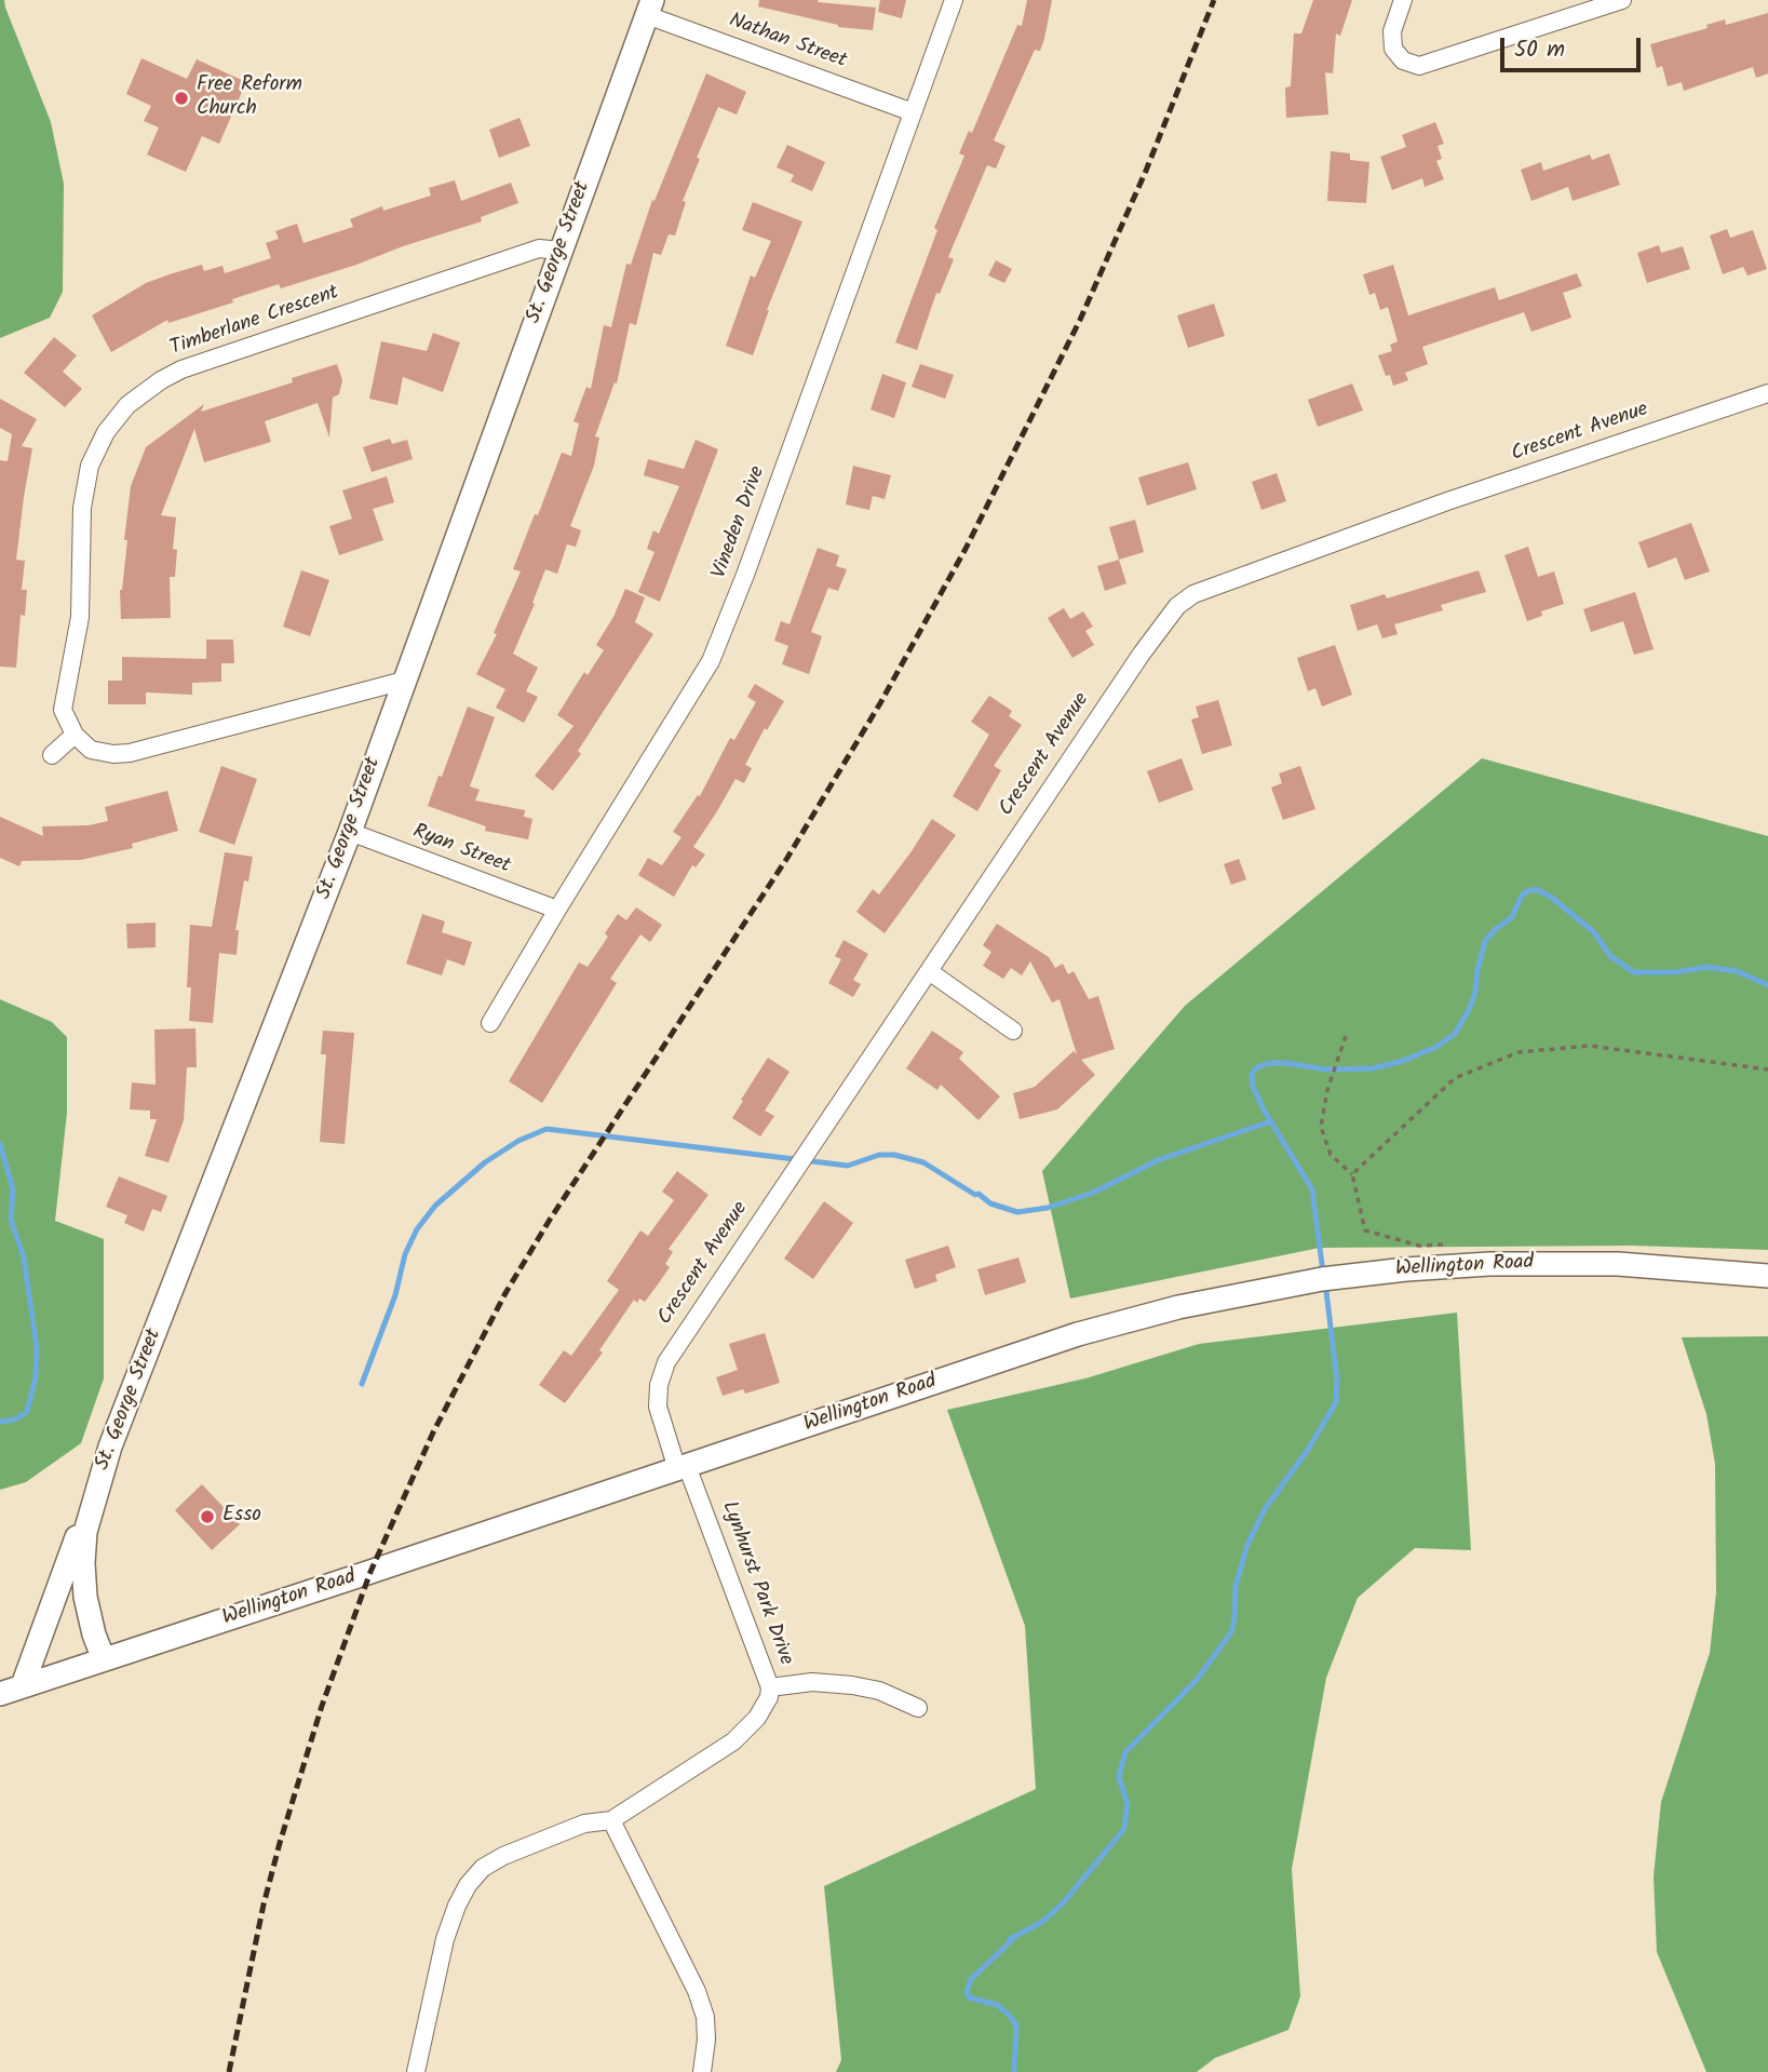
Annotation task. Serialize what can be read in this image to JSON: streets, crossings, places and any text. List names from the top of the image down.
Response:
{
  "streets": {
    "main road": ["St. George Street", "Wellington Road"],
    "street": [
      "Nathan Street",
      "Timberlane Crescent",
      "Crescent Avenue",
      "Vineden Drive",
      "Ryan Street",
      "Lynhurst Park Drive"
    ]
  },
  "crossings": [
    ["Nathan Street", "St. George Street"],
    ["Nathan Street", "Vineden Drive"],
    ["St. George Street", "Timberlane Crescent"],
    ["St. George Street", "Ryan Street"],
    ["St. George Street", "Wellington Road"],
    ["Crescent Avenue", "Wellington Road"],
    ["Crescent Avenue", "Lynhurst Park Drive"],
    ["Vineden Drive", "Ryan Street"],
    ["Wellington Road", "Lynhurst Park Drive"]
  ],
  "places": ["Free Reform Church", "Esso"],
  "scale_bar": "50 m"
}
